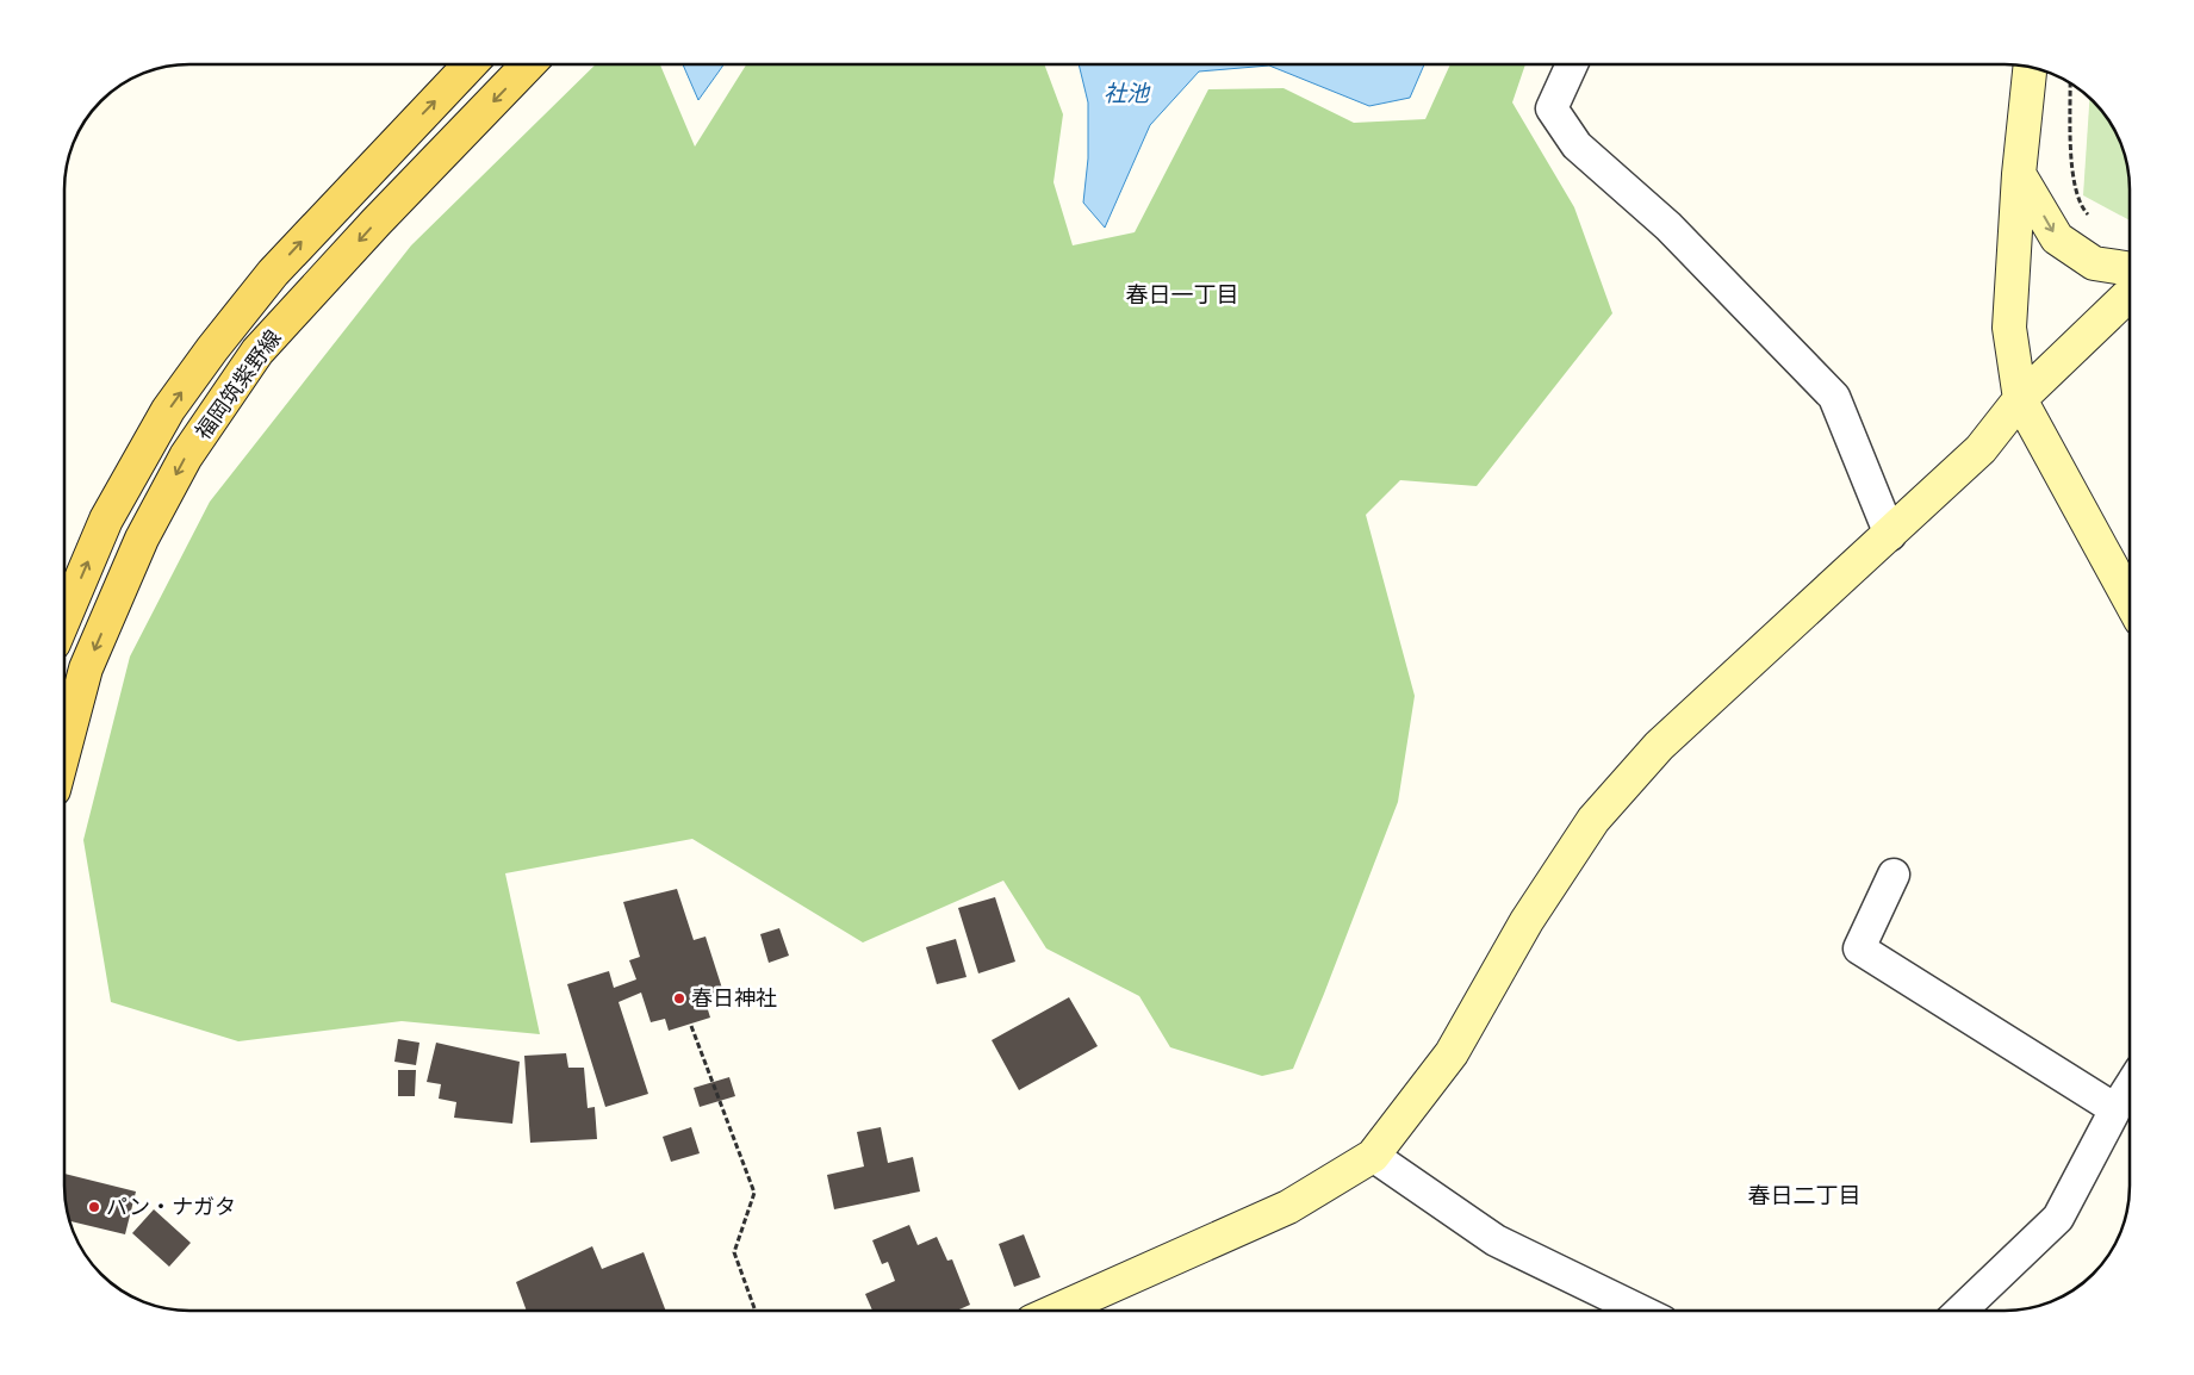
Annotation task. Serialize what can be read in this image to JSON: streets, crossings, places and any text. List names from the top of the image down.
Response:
{
  "streets": {
    "main road": ["福岡筑紫野線"]
  },
  "districts": ["春日一丁目", "春日二丁目"],
  "water": ["社池"],
  "places": ["春日神社", "パン・ナガタ"]
}
